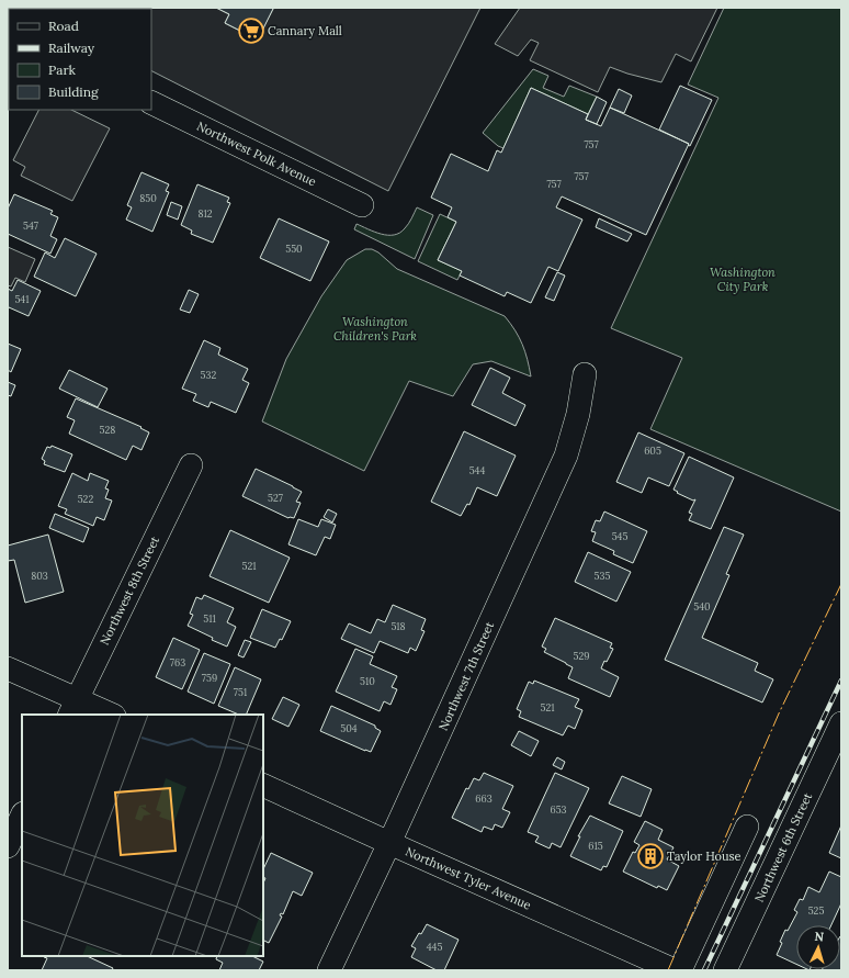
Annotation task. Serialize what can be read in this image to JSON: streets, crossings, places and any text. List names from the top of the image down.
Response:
{
  "streets": {
    "street": [
      "Northwest Polk Avenue",
      "Northwest 8th Street",
      "Northwest 7th Street",
      "Northwest 6th Street",
      "Northwest Tyler Avenue"
    ]
  },
  "crossings": [
    ["Northwest 7th Street", "Northwest Tyler Avenue"]
  ],
  "parks": ["Washington City Park", "Washington Children's Park"],
  "places": {
    "supermarket": ["Cannary Mall"],
    "building": ["Taylor House"]
  },
  "house_numbers": [
    "757",
    "757",
    "757",
    "850",
    "812",
    "547",
    "550",
    "541",
    "532",
    "528",
    "605",
    "544",
    "527",
    "522",
    "545",
    "521",
    "803",
    "535",
    "540",
    "511",
    "518",
    "529",
    "763",
    "759",
    "510",
    "751",
    "521",
    "504",
    "663",
    "653",
    "615",
    "525",
    "445"
  ],
  "legend": [
    "Road",
    "Railway",
    "Park",
    "Building"
  ],
  "north": "top"
}
